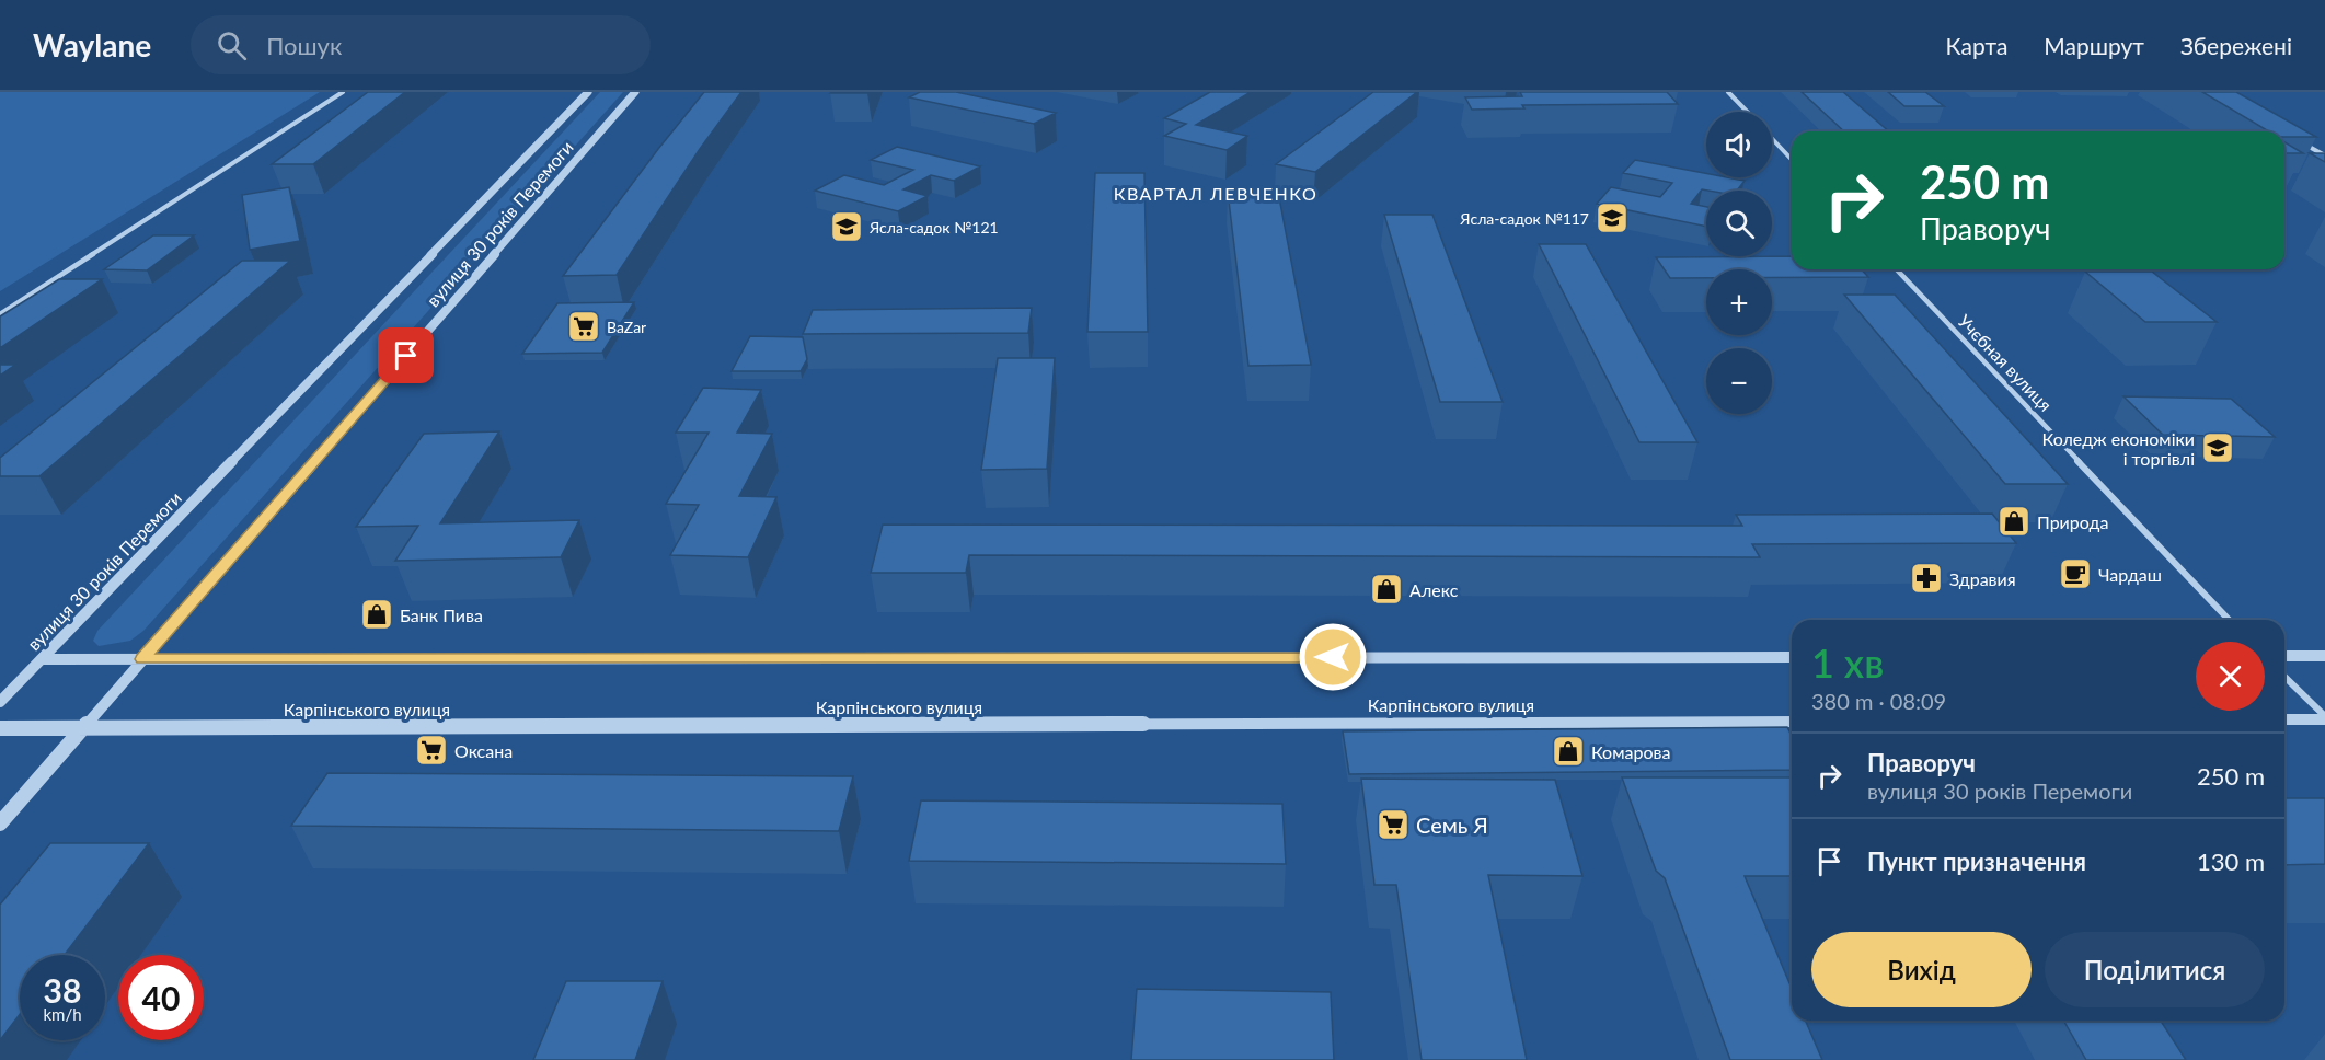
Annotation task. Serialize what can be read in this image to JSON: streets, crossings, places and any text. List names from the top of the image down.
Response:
{
  "streets": {
    "street": ["вулиця 30 років Перемоги", "Учєбная вулиця", "Карпінського вулиця"]
  },
  "crossings": [
    ["вулиця 30 років Перемоги", "Карпінського вулиця"]
  ],
  "districts": ["КВАРТАЛ ЛЕВЧЕНКО"],
  "places": {
    "school or university": ["Ясла-садок №117", "Ясла-садок №121", "Коледж економіки і торгівлі"],
    "supermarket": ["BaZar", "Оксана", "Семь Я"],
    "shop": [
      "Природа",
      "Алекс",
      "Банк Пива",
      "Комарова"
    ],
    "cafe": ["Чардаш"],
    "pharmacy": ["Здравия"]
  },
  "page": {
    "header": "Waylane",
    "search": "Пошук",
    "nav": ["Карта", "Маршрут", "Збережені"],
    "map_buttons": ["+", "−"],
    "turn": ["250 m", "Праворуч"],
    "heading": ["1 хв", "380 m · 08:09"],
    "list": [
      {
        "name": "Праворуч",
        "note": "вулиця 30 років Перемоги",
        "value": "250 m"
      },
      {
        "name": "Пункт призначення",
        "value": "130 m"
      }
    ],
    "buttons": ["Вихід", "Поділитися"],
    "speed": "38 km/h",
    "limit": "40"
  }
}
